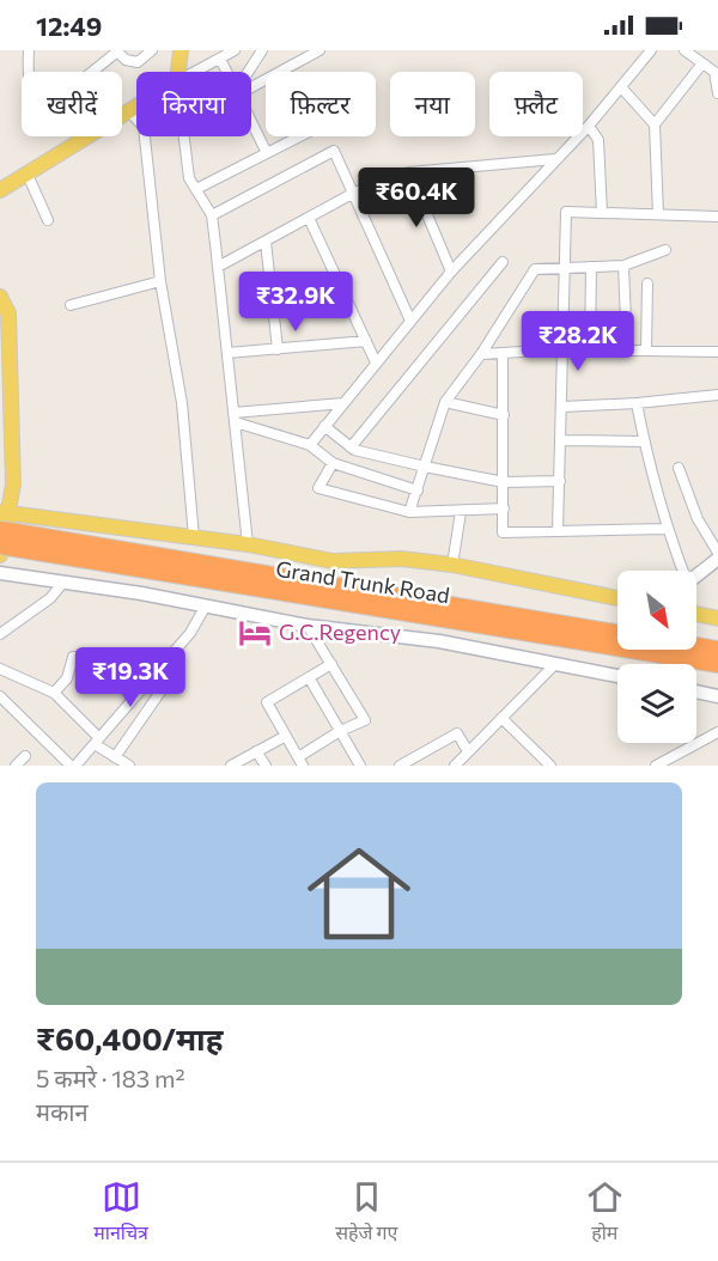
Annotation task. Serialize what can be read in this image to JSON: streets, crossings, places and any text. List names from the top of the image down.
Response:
{
  "streets": {
    "highway": ["Grand Trunk Road"]
  },
  "places": {
    "hotel": ["G.C.Regency"]
  },
  "north": "bottom right",
  "page": {
    "status": "12:49",
    "chip": [
      "खरीदें",
      "किराया",
      "फ़िल्टर",
      "नया",
      "फ़्लैट"
    ],
    "price": [
      "₹60.4K",
      "₹32.9K",
      "₹28.2K",
      "₹19.3K"
    ],
    "list": [
      {
        "name": "₹60,400/माह",
        "note": "5 कमरे · 183 m² · मकान"
      }
    ],
    "tabs": ["मानचित्र", "सहेजे गए", "होम"]
  }
}
